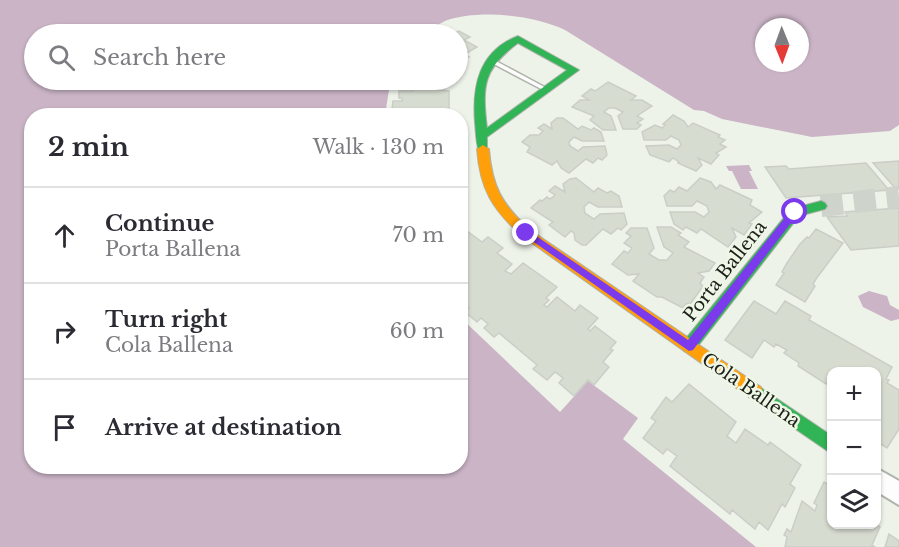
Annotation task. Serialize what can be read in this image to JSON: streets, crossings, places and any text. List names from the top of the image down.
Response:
{
  "streets": {
    "street": ["Porta Ballena", "Cola Ballena"]
  },
  "crossings": [
    ["Porta Ballena", "Cola Ballena"]
  ],
  "north": "bottom",
  "page": {
    "search": "Search here",
    "heading": ["2 min", "Walk · 130 m"],
    "list": [
      ["Continue", "Porta Ballena", "70 m"],
      ["Turn right", "Cola Ballena", "60 m"],
      "Arrive at destination"
    ],
    "map_buttons": ["+", "−"]
  }
}
